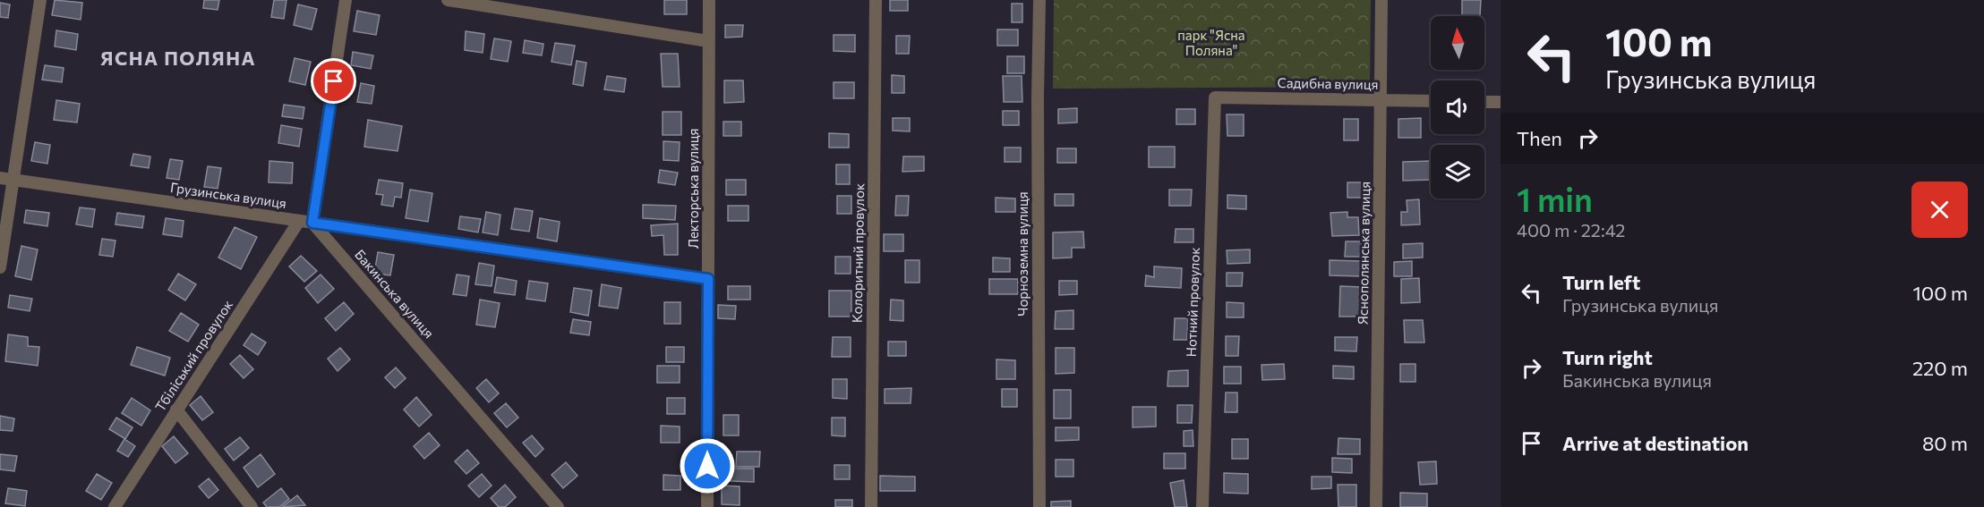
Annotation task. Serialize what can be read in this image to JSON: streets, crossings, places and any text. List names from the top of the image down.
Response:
{
  "streets": {
    "street": [
      "Садибна вулиця",
      "Лекторська вулиця",
      "Грузинська вулиця",
      "Колоритний провулок",
      "Яснополянська вулиця",
      "Чорноземна вулиця",
      "Бакинська вулиця",
      "Нотний провулок",
      "Тбіліський провулок"
    ]
  },
  "crossings": [
    ["Садибна вулиця", "Яснополянська вулиця"],
    ["Садибна вулиця", "Нотний провулок"],
    ["Лекторська вулиця", "Грузинська вулиця"],
    ["Грузинська вулиця", "Бакинська вулиця"],
    ["Грузинська вулиця", "Тбіліський провулок"]
  ],
  "districts": ["ЯСНА ПОЛЯНА"],
  "parks": ["парк \"Ясна Поляна\""],
  "north": "top",
  "page": {
    "turn": ["100 m", "Грузинська вулиця"],
    "then": "Then",
    "heading": ["1 min", "400 m · 22:42"],
    "list": [
      {
        "name": "Turn left",
        "note": "Грузинська вулиця",
        "value": "100 m"
      },
      {
        "name": "Turn right",
        "note": "Бакинська вулиця",
        "value": "220 m"
      },
      {
        "name": "Arrive at destination",
        "value": "80 m"
      }
    ]
  }
}
